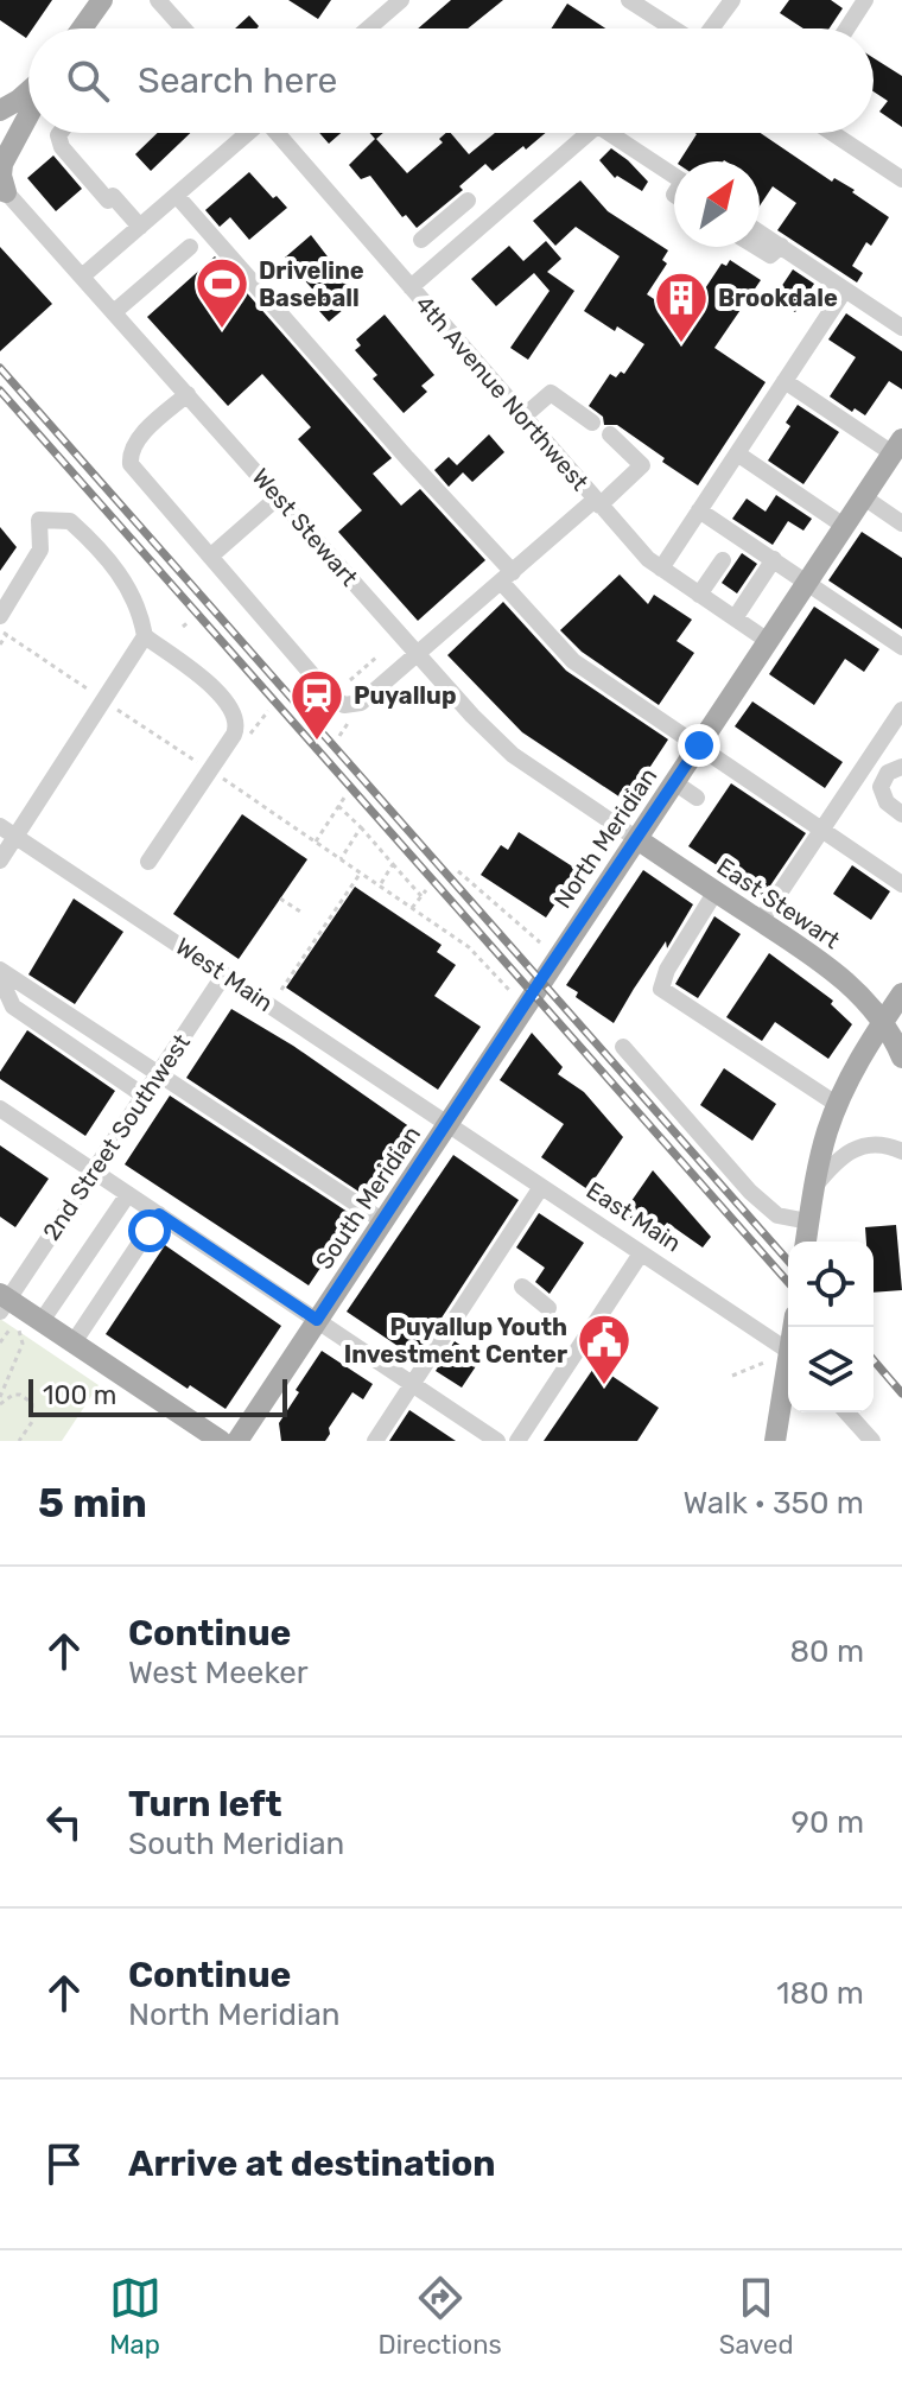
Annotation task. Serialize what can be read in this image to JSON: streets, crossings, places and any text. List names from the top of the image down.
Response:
{
  "streets": {
    "main road": ["North Meridian", "East Stewart", "South Meridian"],
    "street": [
      "4th Avenue Northwest",
      "West Stewart",
      "West Main",
      "2nd Street Southwest",
      "East Main"
    ]
  },
  "crossings": [
    ["4th Avenue Northwest", "North Meridian"],
    ["West Stewart", "North Meridian"],
    ["West Stewart", "East Stewart"],
    ["North Meridian", "East Stewart"],
    ["North Meridian", "West Main"],
    ["North Meridian", "South Meridian"],
    ["North Meridian", "East Main"],
    ["West Main", "2nd Street Southwest"],
    ["West Main", "South Meridian"],
    ["West Main", "East Main"],
    ["South Meridian", "East Main"]
  ],
  "places": {
    "sports": ["Driveline Baseball"],
    "building": ["Brookdale"],
    "station": ["Puyallup"],
    "public building": ["Puyallup Youth Investment Center"]
  },
  "scale_bar": "100 m",
  "north": "top right",
  "page": {
    "search": "Search here",
    "scale": "100 m",
    "heading": ["5 min", "Walk · 350 m"],
    "list": [
      ["Continue", "West Meeker", "80 m"],
      ["Turn left", "South Meridian", "90 m"],
      ["Continue", "North Meridian", "180 m"],
      "Arrive at destination"
    ],
    "nav": ["Map", "Directions", "Saved"]
  }
}
